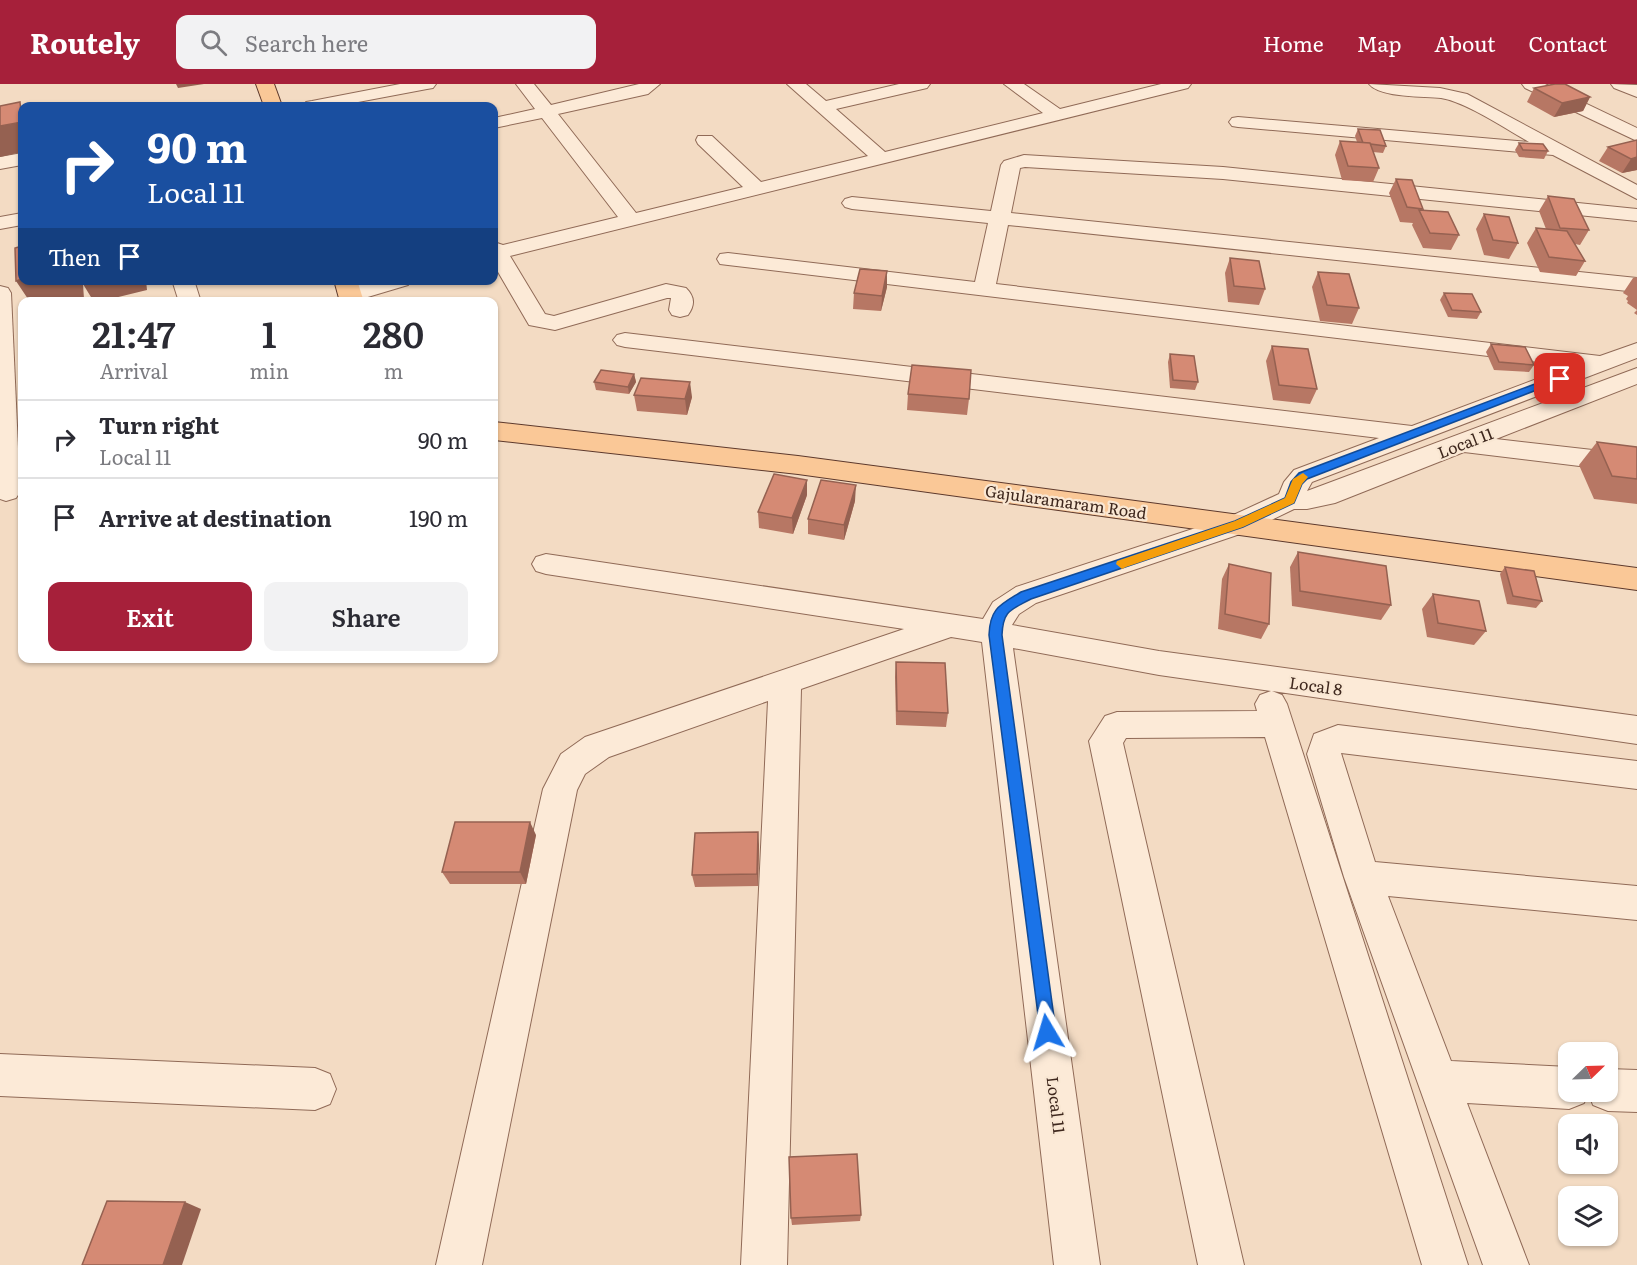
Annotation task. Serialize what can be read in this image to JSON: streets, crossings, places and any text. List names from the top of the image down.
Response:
{
  "streets": {
    "main road": ["Gajularamaram Road"],
    "street": ["Local 11", "Local 8"]
  },
  "crossings": [
    ["Local 11", "Gajularamaram Road"],
    ["Local 11", "Local 8"]
  ],
  "north": "top right",
  "page": {
    "header": "Routely",
    "search": "Search here",
    "nav": [
      "Home",
      "Map",
      "About",
      "Contact"
    ],
    "turn": ["90 m", "Local 11"],
    "then": "Then",
    "eta": [
      "21:47",
      "Arrival",
      "1",
      "min",
      "280",
      "m"
    ],
    "list": [
      {
        "name": "Turn right",
        "note": "Local 11",
        "value": "90 m"
      },
      {
        "name": "Arrive at destination",
        "value": "190 m"
      }
    ],
    "buttons": ["Exit", "Share"]
  }
}
